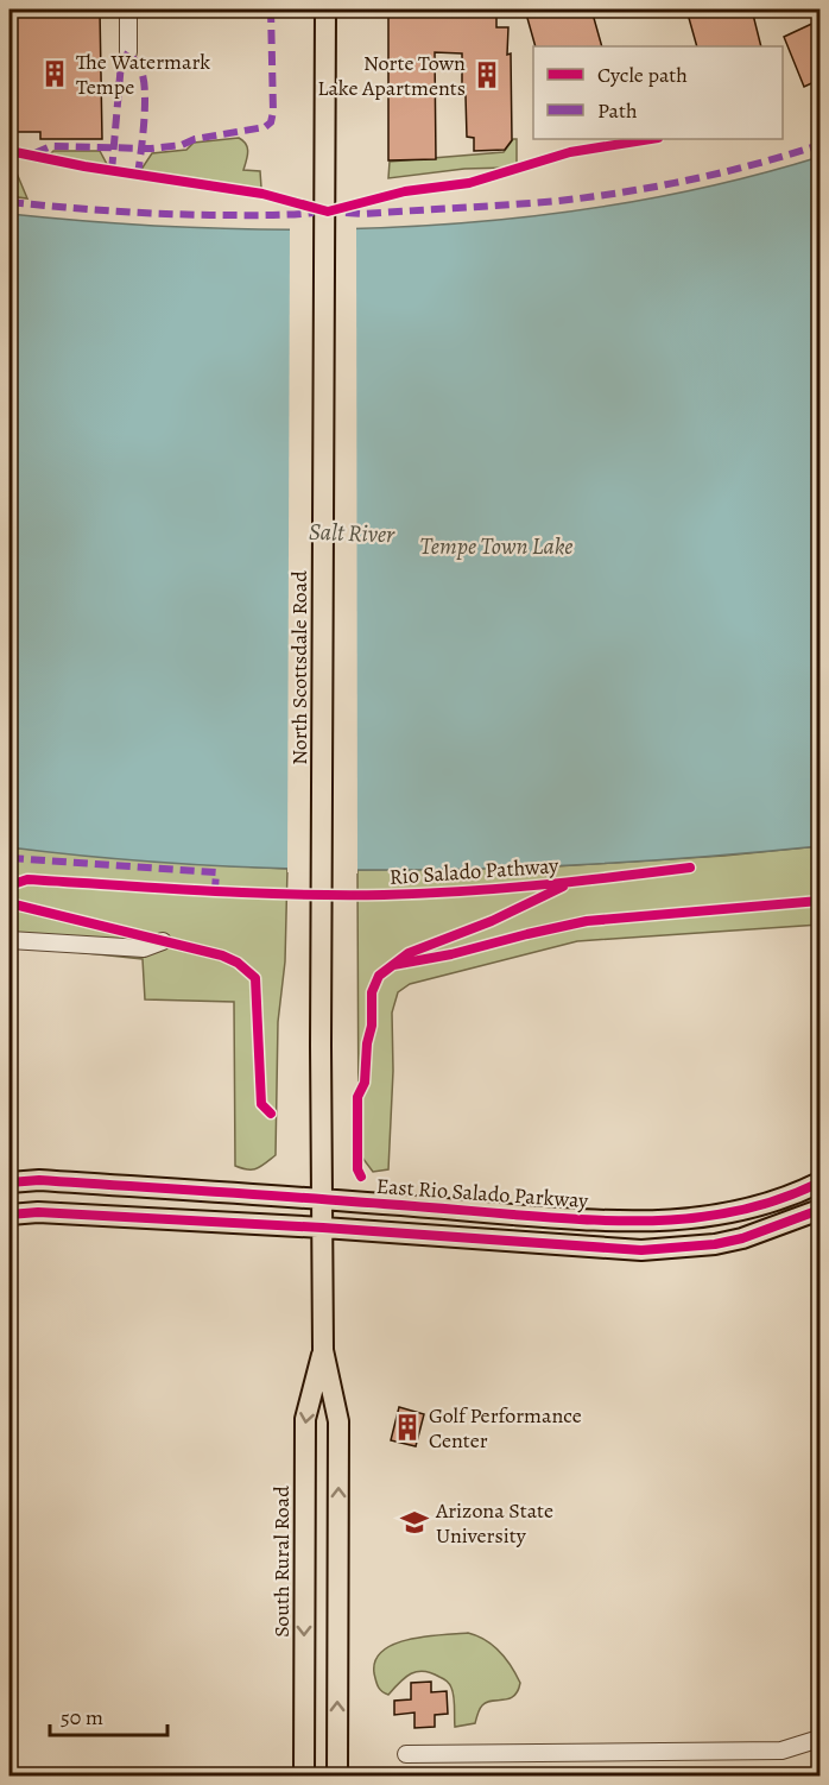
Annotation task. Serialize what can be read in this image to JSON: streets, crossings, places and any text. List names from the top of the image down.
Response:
{
  "streets": {
    "main road": ["North Scottsdale Road", "East Rio Salado Parkway", "South Rural Road"],
    "cycle path": ["Rio Salado Pathway"]
  },
  "crossings": [
    ["North Scottsdale Road", "East Rio Salado Parkway"],
    ["North Scottsdale Road", "South Rural Road"],
    ["East Rio Salado Parkway", "South Rural Road"]
  ],
  "water": ["Salt River", "Tempe Town Lake"],
  "places": {
    "building": ["The Watermark Tempe", "Norte Town Lake Apartments", "Golf Performance Center"],
    "school or university": ["Arizona State University"]
  },
  "legend": ["Cycle path", "Path"],
  "scale_bar": "50 m"
}
